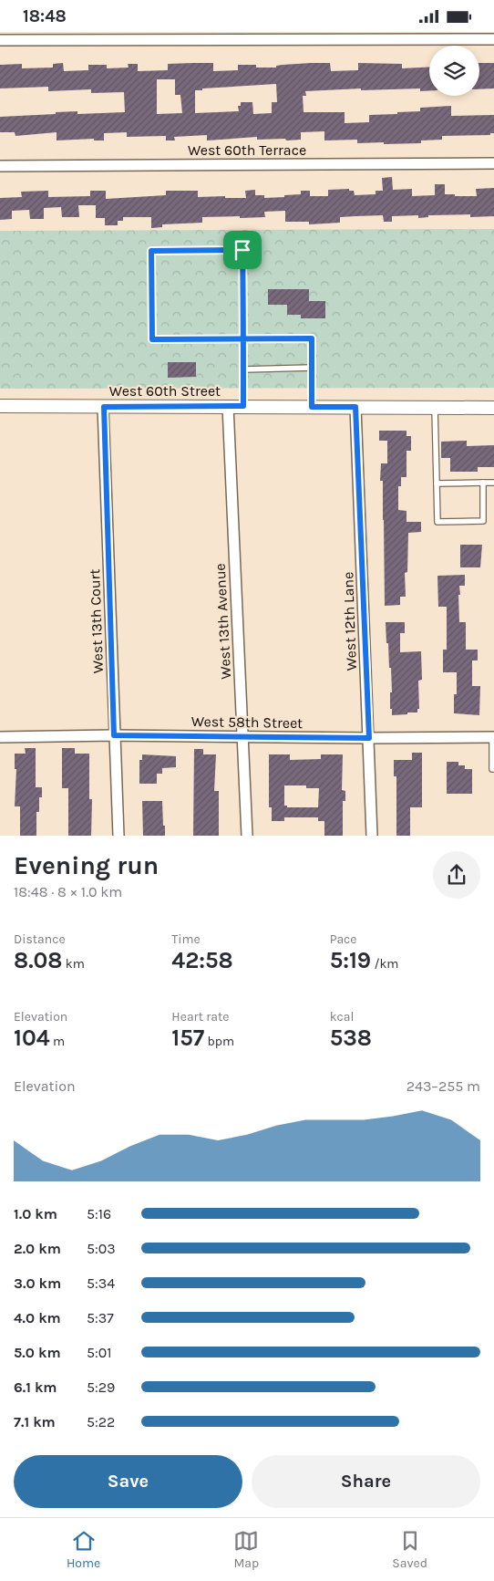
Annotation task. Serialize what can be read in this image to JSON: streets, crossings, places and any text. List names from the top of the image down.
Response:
{
  "streets": {
    "street": [
      "West 60th Terrace",
      "West 60th Street",
      "West 13th Court",
      "West 13th Avenue",
      "West 12th Lane",
      "West 58th Street"
    ]
  },
  "crossings": [
    ["West 60th Street", "West 13th Court"],
    ["West 60th Street", "West 13th Avenue"],
    ["West 60th Street", "West 12th Lane"],
    ["West 13th Court", "West 58th Street"],
    ["West 13th Avenue", "West 58th Street"],
    ["West 12th Lane", "West 58th Street"]
  ],
  "page": {
    "status": "18:48",
    "heading": ["Evening run", "18:48 · 8 × 1.0 km"],
    "stats": [
      ["Distance", "8.08 km"],
      ["Time", "42:58"],
      ["Pace", "5:19 /km"],
      ["Elevation", "104 m"],
      ["Heart rate", "157 bpm"],
      ["kcal", "538"]
    ],
    "chart": ["Elevation", "243–255 m"],
    "list": [
      {
        "name": "1.0 km",
        "note": "5:16"
      },
      {
        "name": "2.0 km",
        "note": "5:03"
      },
      {
        "name": "3.0 km",
        "note": "5:34"
      },
      {
        "name": "4.0 km",
        "note": "5:37"
      },
      {
        "name": "5.0 km",
        "note": "5:01"
      },
      {
        "name": "6.1 km",
        "note": "5:29"
      },
      {
        "name": "7.1 km",
        "note": "5:22"
      }
    ],
    "buttons": ["Save", "Share"],
    "tabs": ["Home", "Map", "Saved"]
  }
}
